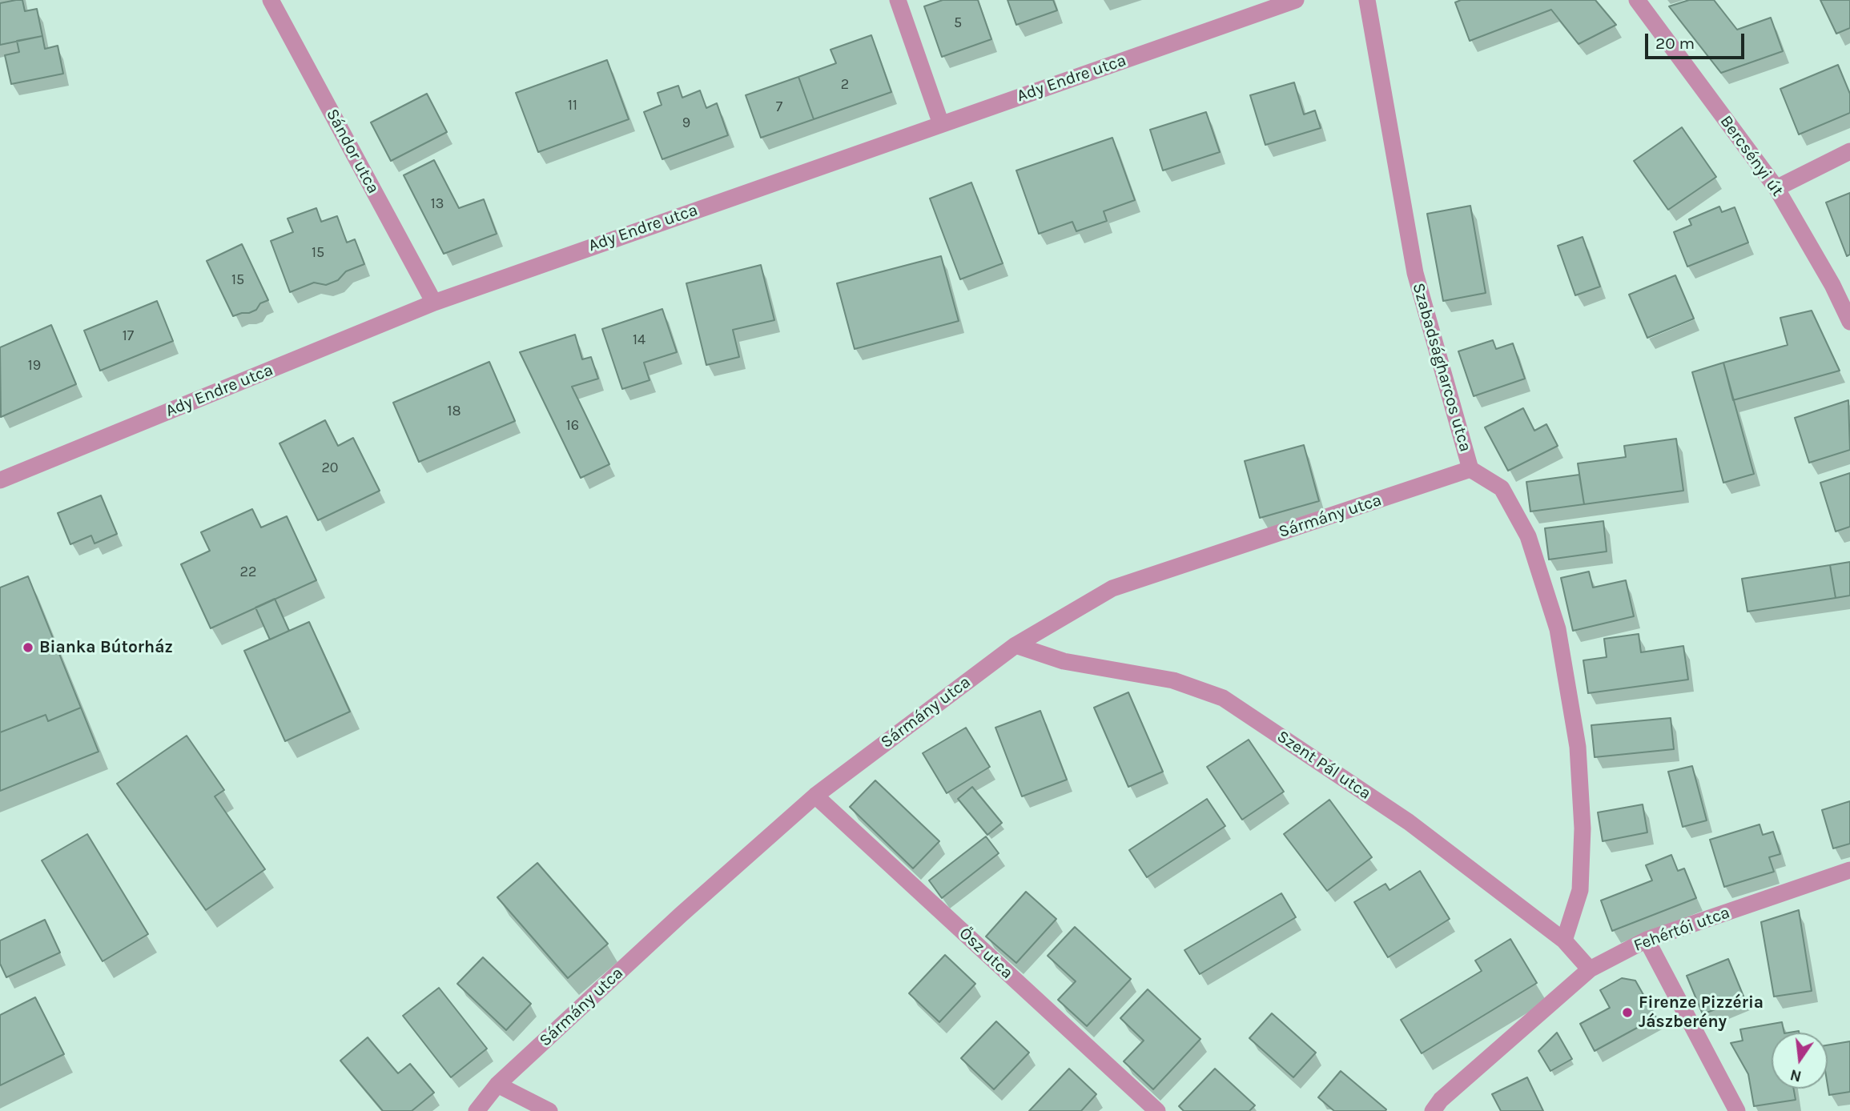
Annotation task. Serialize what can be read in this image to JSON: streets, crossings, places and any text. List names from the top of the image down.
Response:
{
  "streets": {
    "street": [
      "Ady Endre utca",
      "Sándor utca",
      "Bercsényi út",
      "Szabadságharcos utca",
      "Sármány utca",
      "Szent Pál utca",
      "Fehértói utca",
      "Ősz utca"
    ]
  },
  "crossings": [
    ["Ady Endre utca", "Sándor utca"],
    ["Szabadságharcos utca", "Sármány utca"],
    ["Szabadságharcos utca", "Szent Pál utca"],
    ["Sármány utca", "Szent Pál utca"],
    ["Sármány utca", "Ősz utca"],
    ["Szent Pál utca", "Fehértói utca"]
  ],
  "places": ["Bianka Bútorház", "Firenze Pizzéria Jászberény"],
  "house_numbers": [
    "5",
    "2",
    "11",
    "7",
    "9",
    "13",
    "15",
    "15",
    "17",
    "14",
    "19",
    "18",
    "16",
    "20",
    "22"
  ],
  "scale_bar": "20 m",
  "north": "bottom"
}
